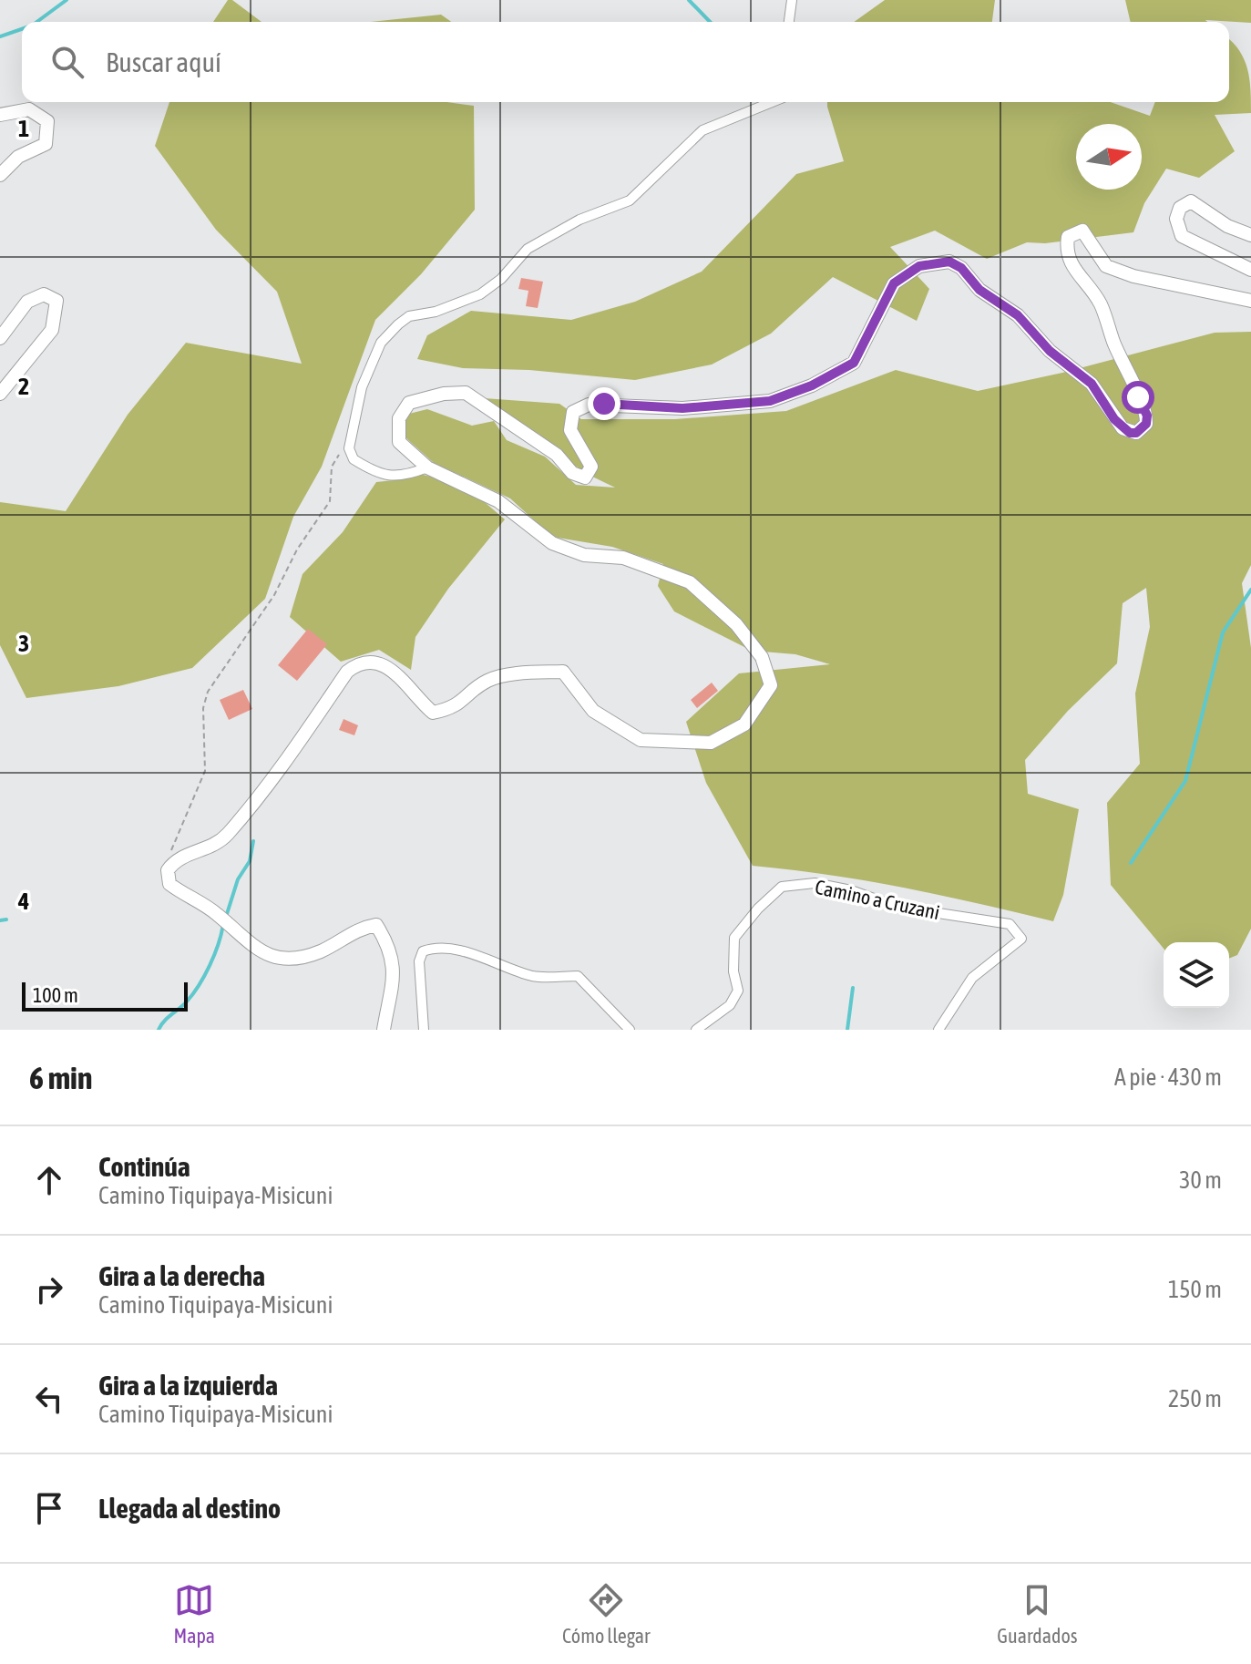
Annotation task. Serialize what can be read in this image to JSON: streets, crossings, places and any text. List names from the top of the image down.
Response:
{
  "streets": {
    "street": ["Camino a Cruzani"]
  },
  "scale_bar": "100 m",
  "north": "right",
  "page": {
    "search": "Buscar aquí",
    "scale": "100 m",
    "heading": ["6 min", "A pie · 430 m"],
    "list": [
      ["Continúa", "Camino Tiquipaya-Misicuni", "30 m"],
      ["Gira a la derecha", "Camino Tiquipaya-Misicuni", "150 m"],
      ["Gira a la izquierda", "Camino Tiquipaya-Misicuni", "250 m"],
      "Llegada al destino"
    ],
    "nav": ["Mapa", "Cómo llegar", "Guardados"]
  },
  "grid": {
    "rows": [
      "1",
      "2",
      "3",
      "4"
    ]
  }
}
